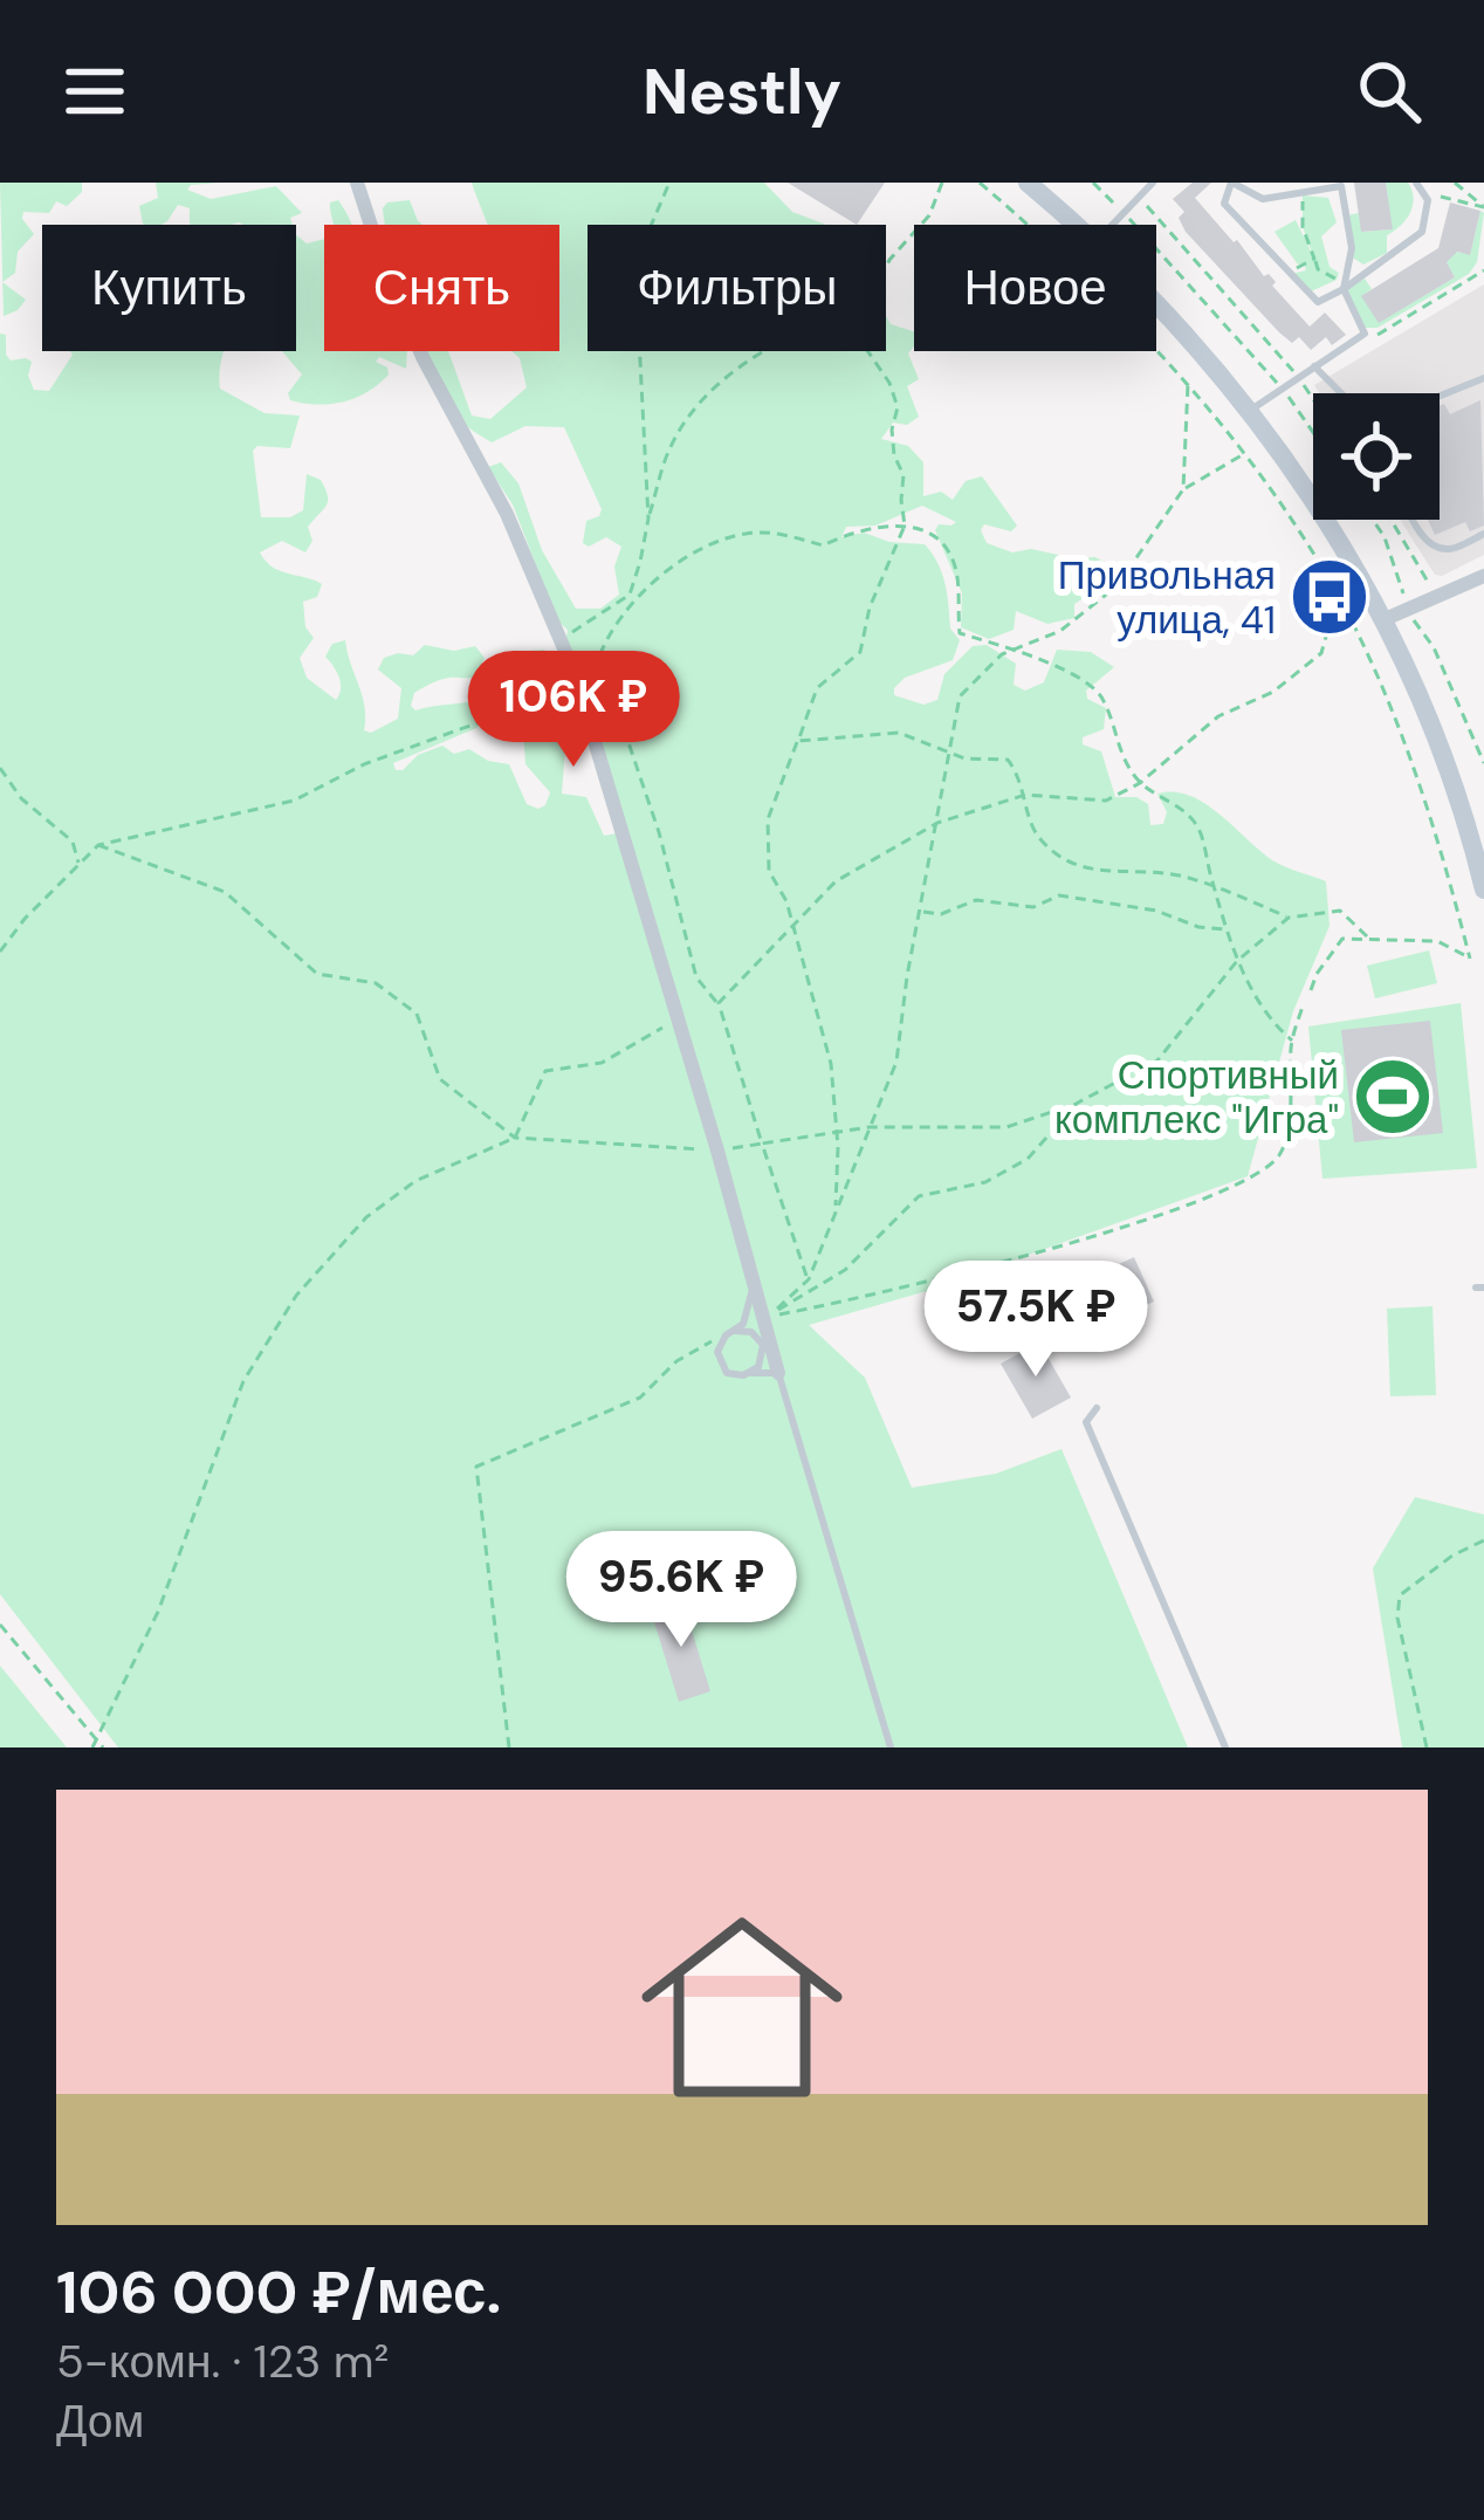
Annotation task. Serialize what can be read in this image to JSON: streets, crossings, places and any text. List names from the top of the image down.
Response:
{
  "places": {
    "bus stop": ["Привольная улица, 41"],
    "sports": ["Спортивный комплекс \"Игра\""]
  },
  "page": {
    "header": "Nestly",
    "chip": [
      "Купить",
      "Снять",
      "Фильтры",
      "Новое"
    ],
    "price": ["106K ₽", "57.5K ₽", "95.6K ₽"],
    "list": [
      {
        "name": "106 000 ₽/мес.",
        "note": "5-комн. · 123 m² · Дом"
      }
    ]
  }
}
